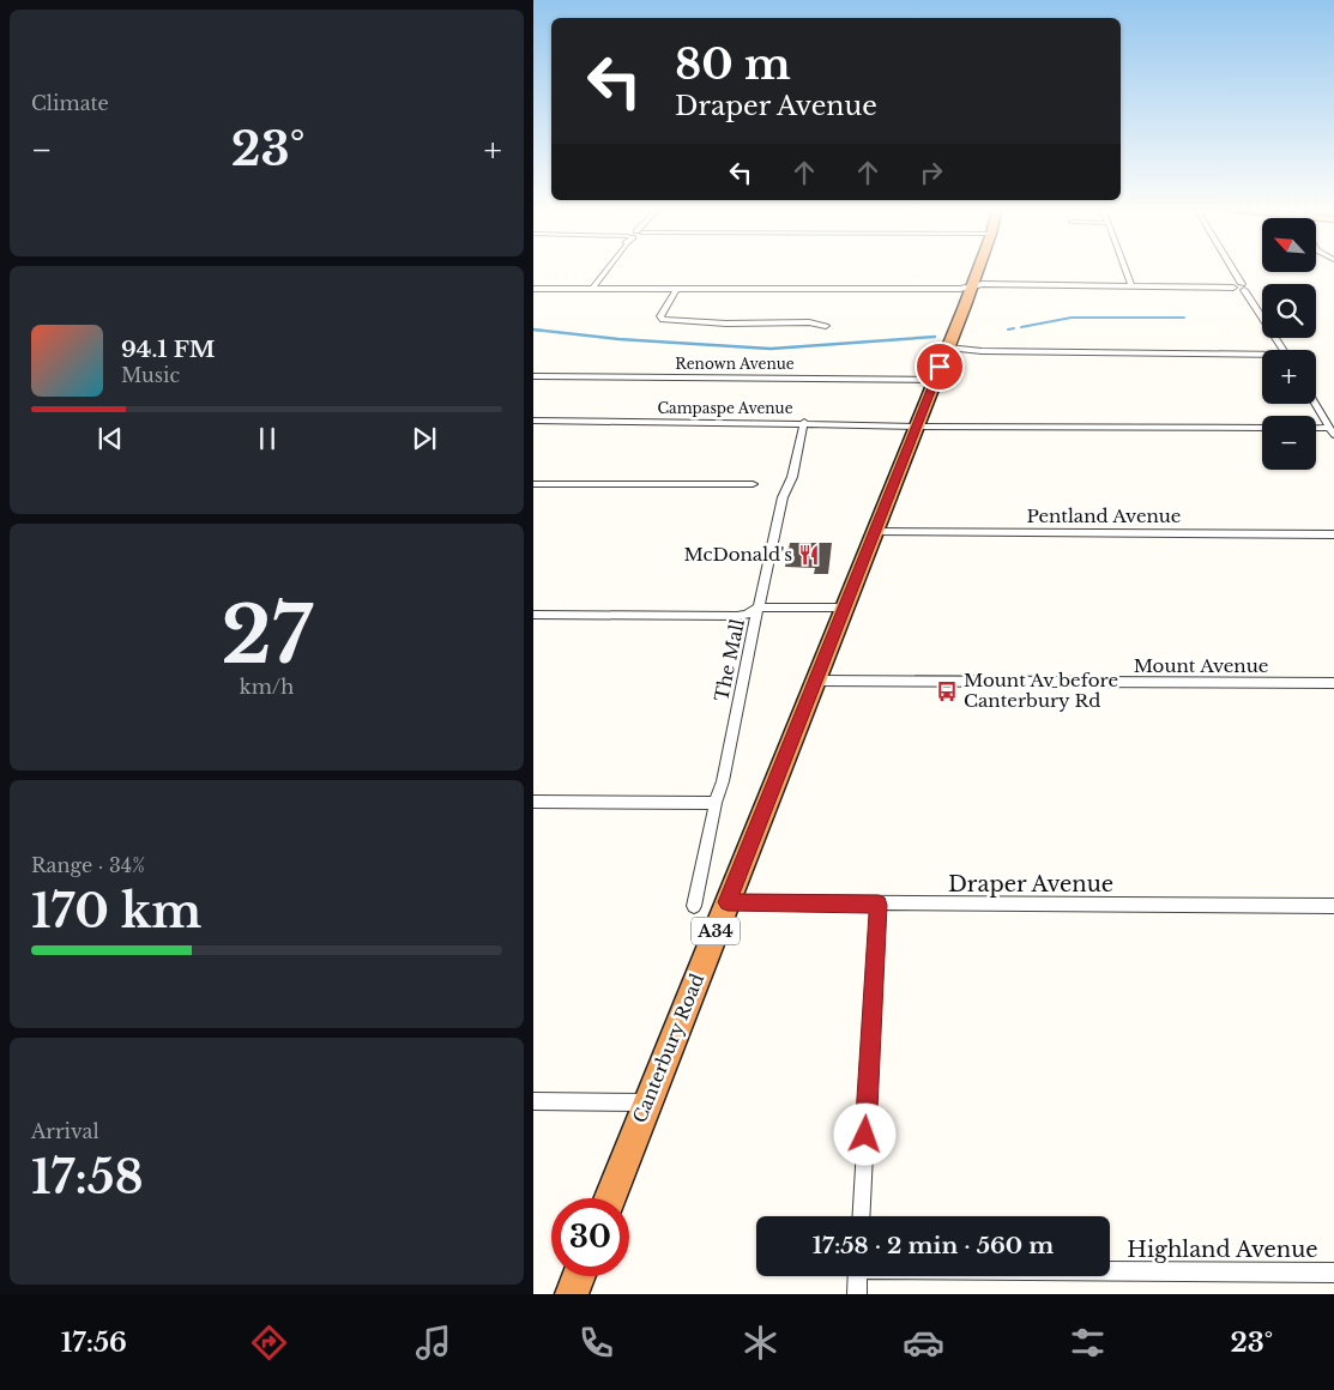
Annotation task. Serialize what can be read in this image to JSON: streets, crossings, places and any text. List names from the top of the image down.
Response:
{
  "streets": {
    "highway": ["A34", "Canterbury Road"],
    "street": [
      "Renown Avenue",
      "Campaspe Avenue",
      "Pentland Avenue",
      "The Mall",
      "Mount Avenue",
      "Draper Avenue",
      "Highland Avenue"
    ]
  },
  "crossings": [
    ["Renown Avenue", "Canterbury Road"],
    ["Campaspe Avenue", "The Mall"],
    ["Campaspe Avenue", "Canterbury Road"],
    ["Pentland Avenue", "Canterbury Road"],
    ["Mount Avenue", "Canterbury Road"],
    ["Draper Avenue", "Canterbury Road"]
  ],
  "places": {
    "restaurant": ["McDonald's"],
    "bus stop": ["Mount Av before Canterbury Rd"]
  },
  "north": "top left",
  "page": {
    "tile": [
      "Climate",
      ["27", "km/h"],
      ["Range · 34%", "170 km"],
      ["Arrival", "17:58"]
    ],
    "turn": ["80 m", "Draper Avenue"],
    "heat": ["−", "23°", "+"],
    "map_buttons": ["+", "−"],
    "song": ["94.1 FM", "Music"],
    "limit": "30",
    "trip": "17:58 · 2 min · 560 m",
    "tabs": ["17:56", "23°"]
  }
}
